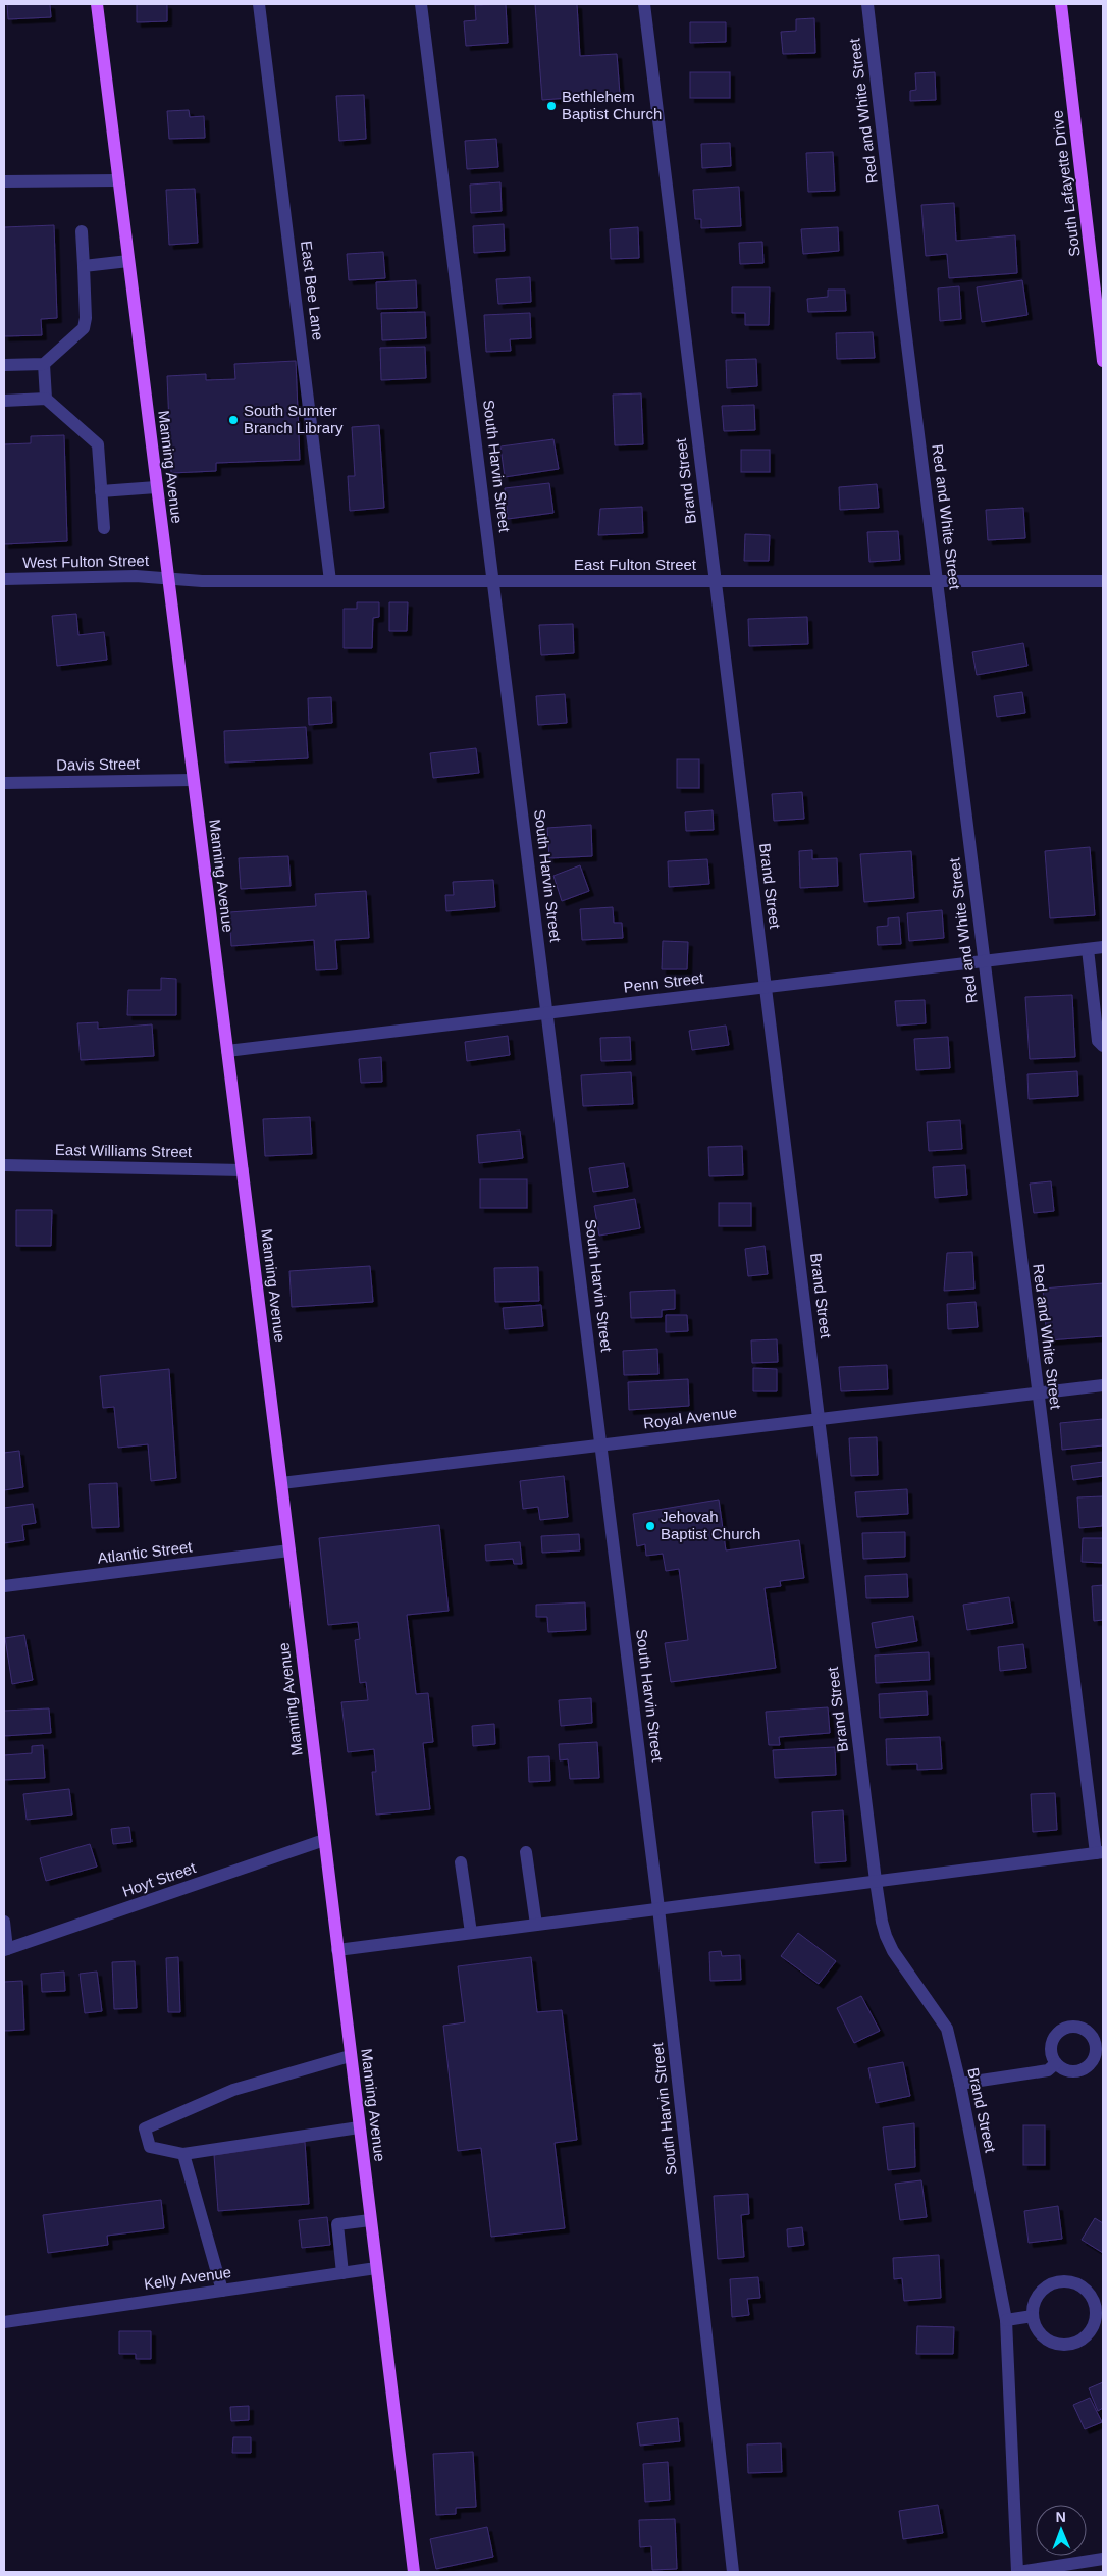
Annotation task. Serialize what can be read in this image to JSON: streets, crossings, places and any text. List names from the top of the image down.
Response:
{
  "streets": {
    "main road": ["South Lafayette Drive", "Manning Avenue"],
    "street": [
      "Red and White Street",
      "East Bee Lane",
      "South Harvin Street",
      "Brand Street",
      "West Fulton Street",
      "East Fulton Street",
      "Davis Street",
      "Penn Street",
      "East Williams Street",
      "Royal Avenue",
      "Atlantic Street",
      "Hoyt Street",
      "Kelly Avenue"
    ]
  },
  "crossings": [
    ["Red and White Street", "East Fulton Street"],
    ["Red and White Street", "Penn Street"],
    ["Red and White Street", "Royal Avenue"],
    ["East Bee Lane", "East Fulton Street"],
    ["South Harvin Street", "East Fulton Street"],
    ["South Harvin Street", "Penn Street"],
    ["South Harvin Street", "Royal Avenue"],
    ["Manning Avenue", "West Fulton Street"],
    ["Manning Avenue", "East Fulton Street"],
    ["Manning Avenue", "Davis Street"],
    ["Manning Avenue", "Penn Street"],
    ["Manning Avenue", "East Williams Street"],
    ["Manning Avenue", "Royal Avenue"],
    ["Manning Avenue", "Atlantic Street"],
    ["Manning Avenue", "Hoyt Street"],
    ["Manning Avenue", "Kelly Avenue"],
    ["Brand Street", "East Fulton Street"],
    ["Brand Street", "Penn Street"],
    ["Brand Street", "Royal Avenue"],
    ["West Fulton Street", "East Fulton Street"]
  ],
  "places": ["Bethlehem Baptist Church", "South Sumter Branch Library", "Jehovah Baptist Church"],
  "north": "top"
}
